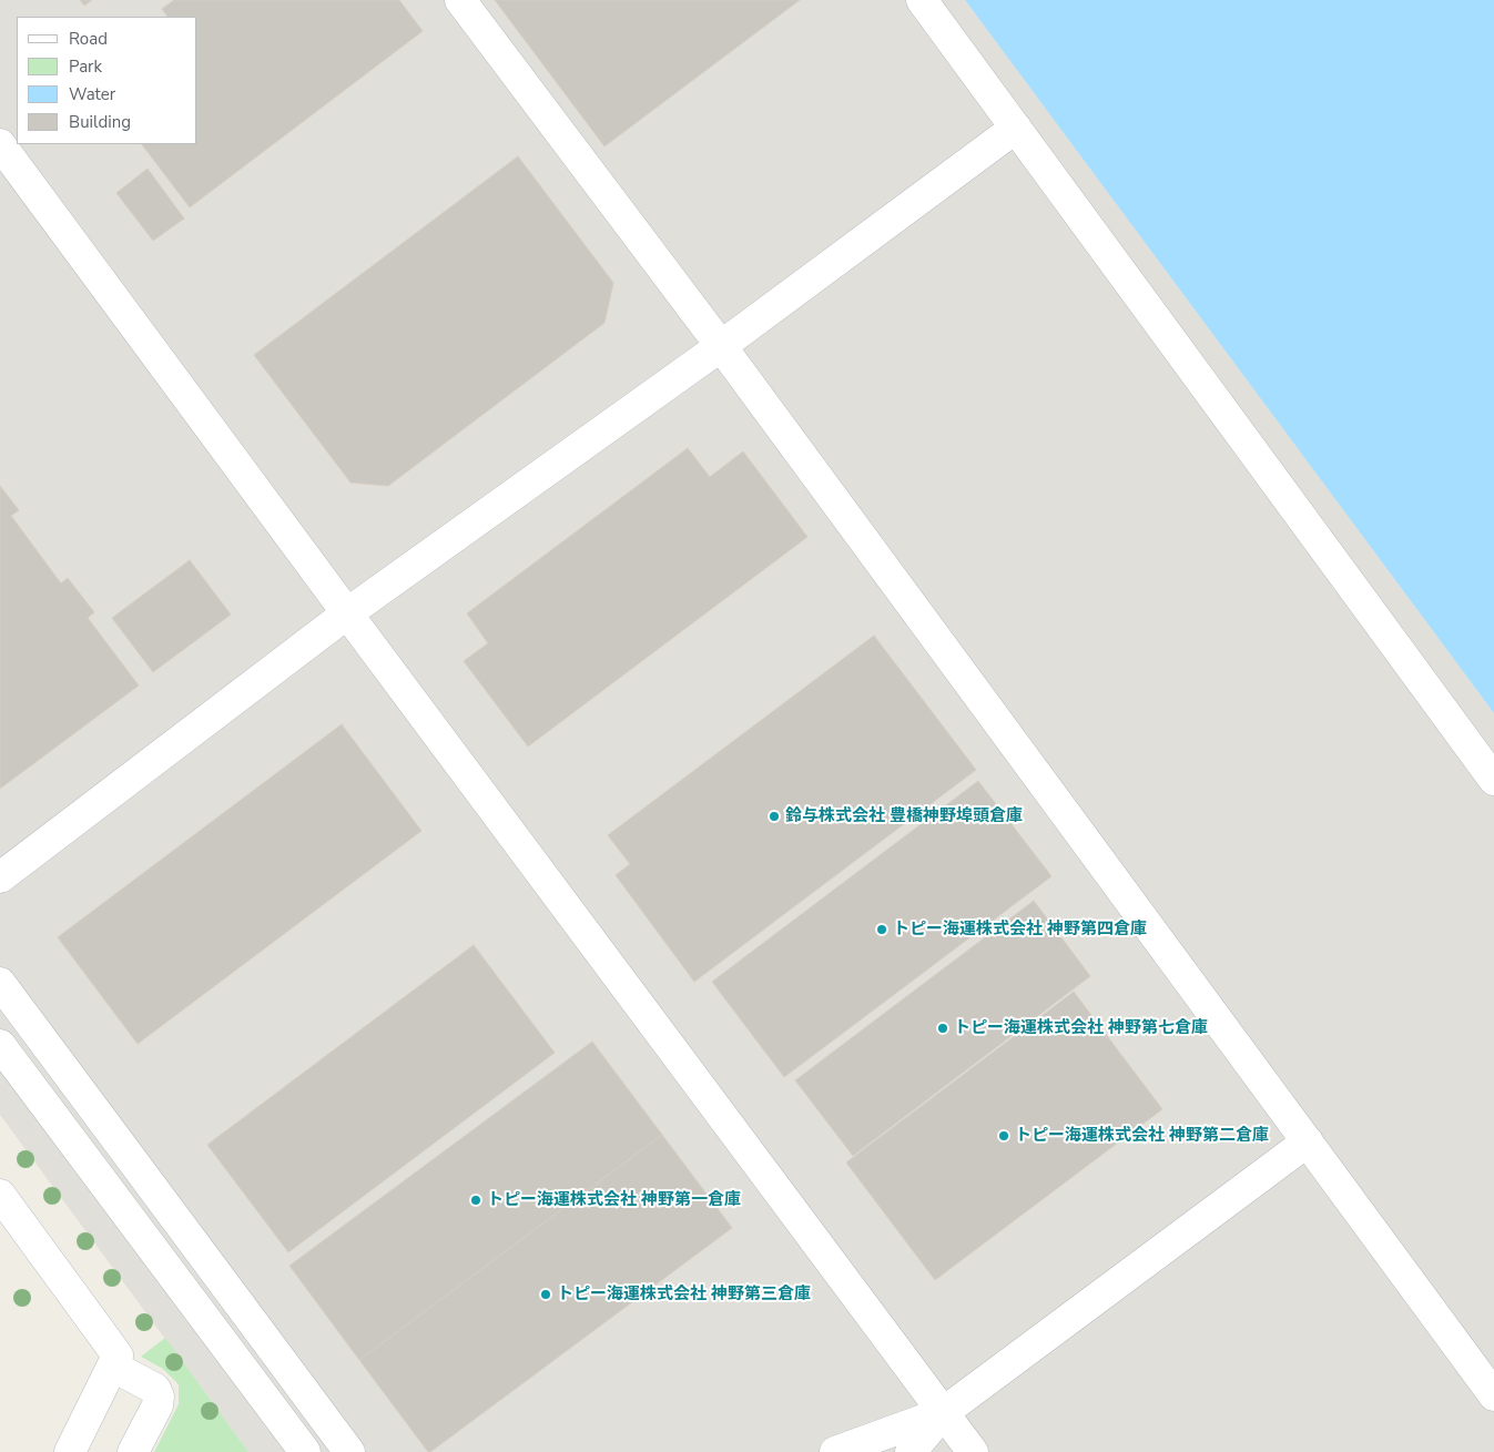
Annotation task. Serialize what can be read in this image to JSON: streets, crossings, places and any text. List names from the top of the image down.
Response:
{
  "places": [
    "鈴与株式会社 豊橋神野埠頭倉庫",
    "トピー海運株式会社 神野第四倉庫",
    "トピー海運株式会社 神野第七倉庫",
    "トピー海運株式会社 神野第二倉庫",
    "トピー海運株式会社 神野第一倉庫",
    "トピー海運株式会社 神野第三倉庫"
  ],
  "legend": [
    "Road",
    "Park",
    "Water",
    "Building"
  ]
}
